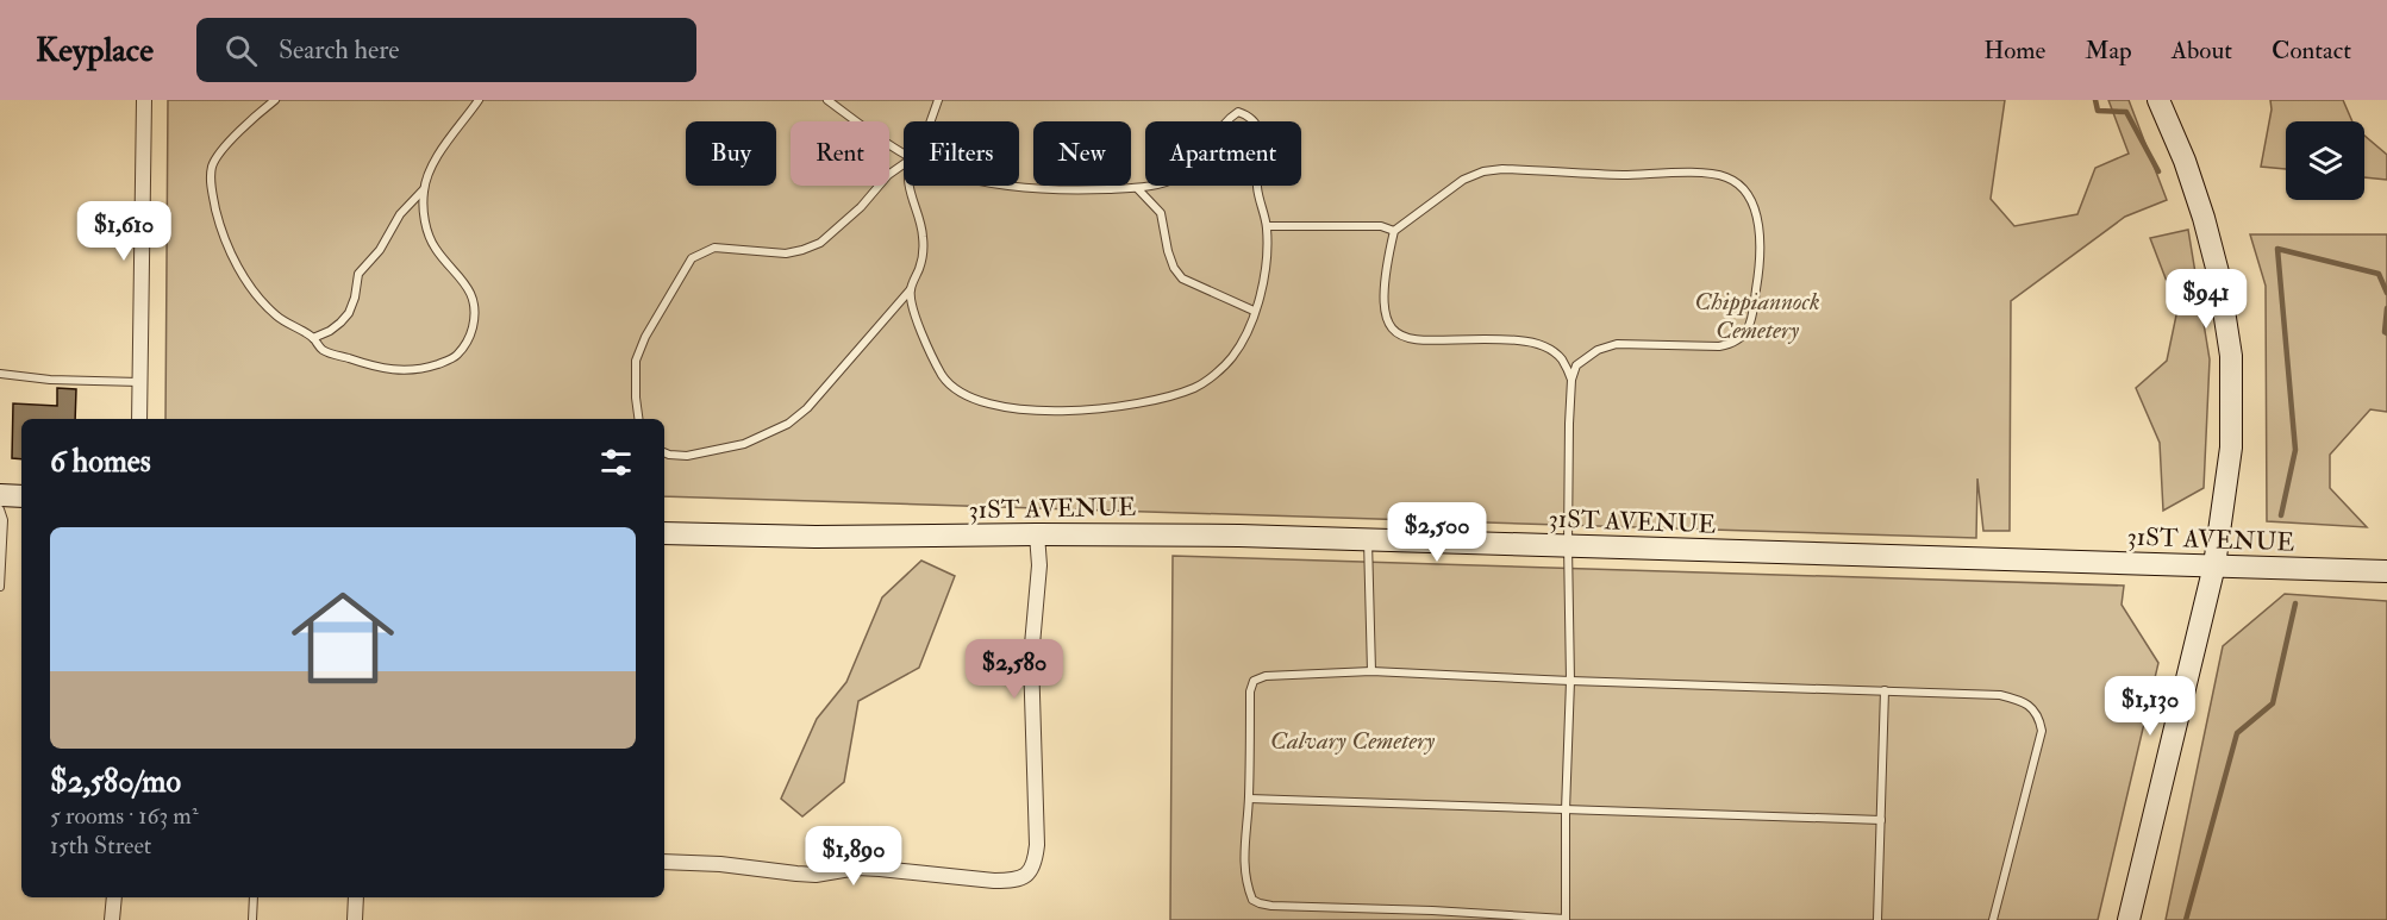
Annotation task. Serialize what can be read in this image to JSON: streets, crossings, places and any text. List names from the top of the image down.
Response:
{
  "streets": {
    "street": ["31ST AVENUE"]
  },
  "parks": ["Chippiannock Cemetery", "Calvary Cemetery"],
  "page": {
    "header": "Keyplace",
    "search": "Search here",
    "nav": [
      "Home",
      "Map",
      "About",
      "Contact"
    ],
    "chip": [
      "Buy",
      "Rent",
      "Filters",
      "New",
      "Apartment"
    ],
    "price": [
      "$1,610",
      "$941",
      "$2,500",
      "$2,580",
      "$1,130",
      "$1,890"
    ],
    "heading": "6 homes",
    "list": [
      {
        "name": "$2,580/mo",
        "note": "5 rooms · 163 m² · 15th Street"
      }
    ]
  }
}
